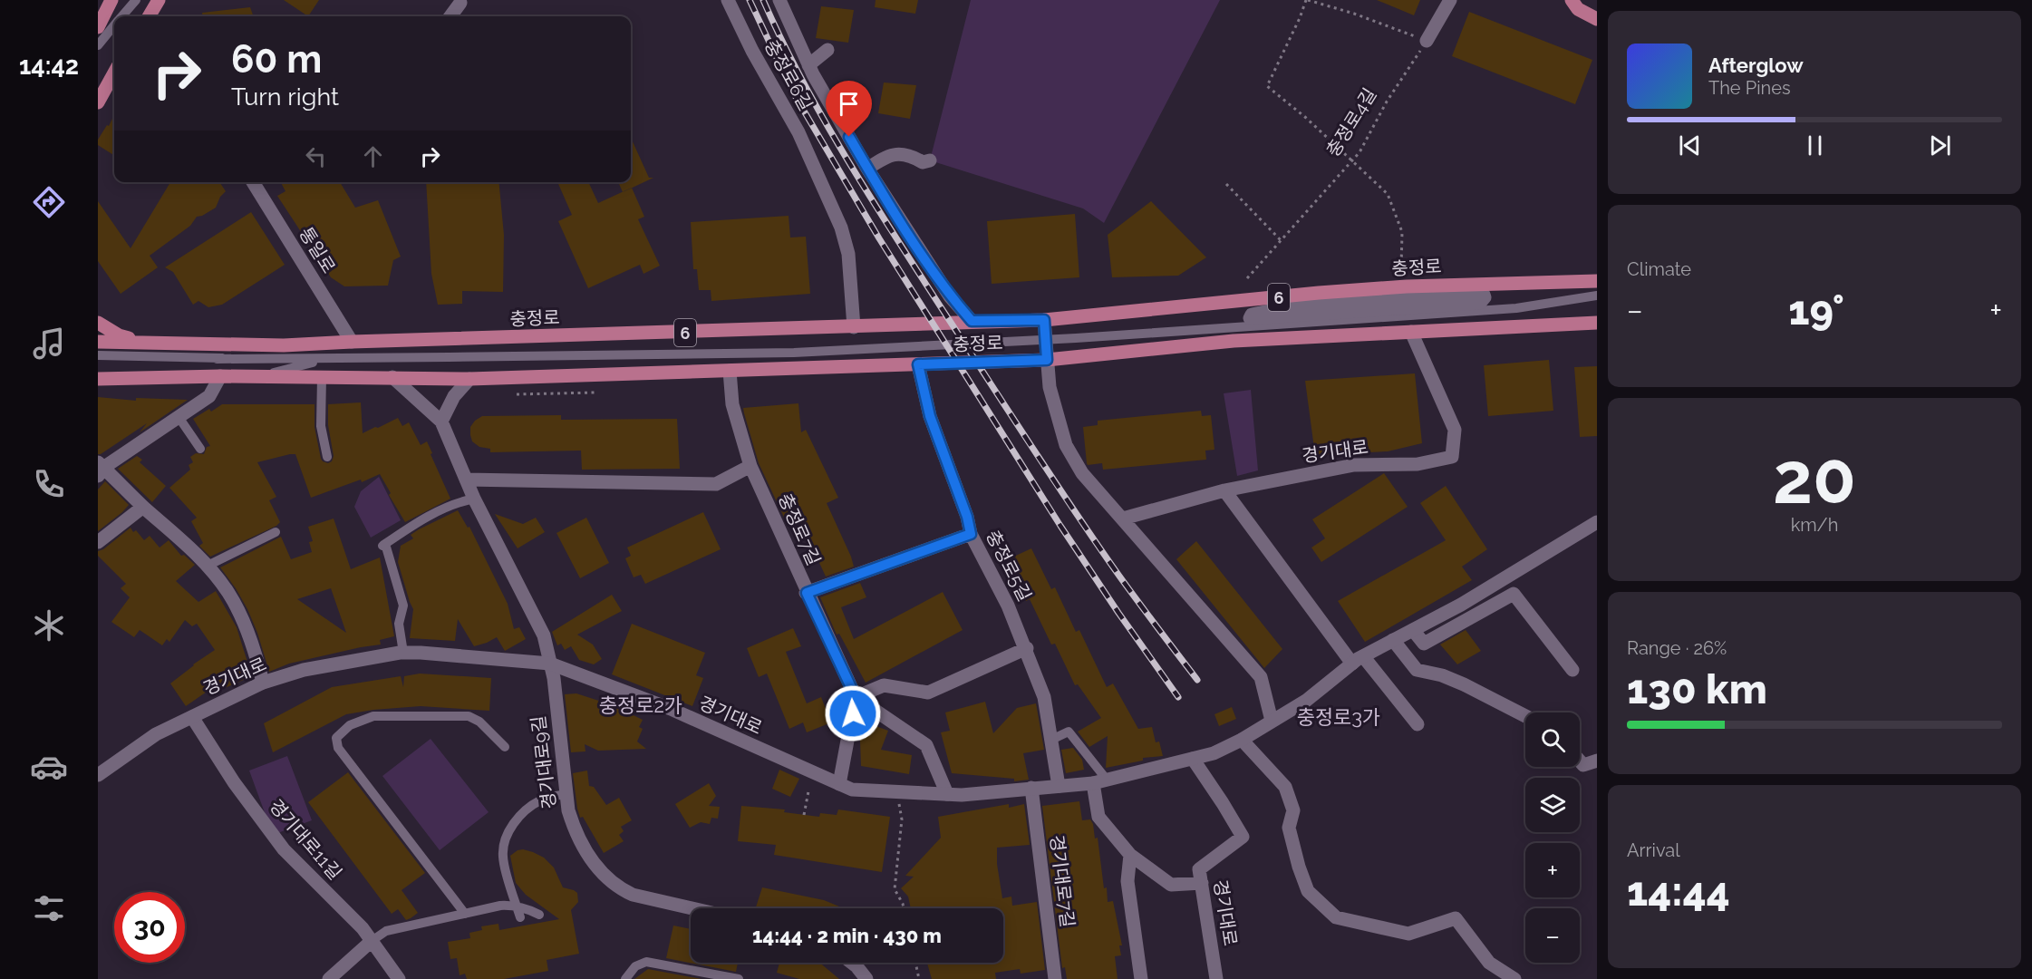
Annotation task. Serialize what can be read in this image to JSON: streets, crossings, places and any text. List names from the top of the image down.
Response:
{
  "streets": {
    "main road": ["충정로", "6"],
    "street": [
      "충정로6길",
      "통일로",
      "경기대로",
      "충정로7길",
      "충정로5길",
      "경기대로9길",
      "경기대로11길",
      "경기대로7길"
    ],
    "path": ["충정로4길"]
  },
  "crossings": [
    ["충정로6길", "충정로"],
    ["통일로", "충정로"],
    ["충정로", "경기대로"],
    ["충정로", "충정로7길"],
    ["충정로", "충정로5길"],
    ["경기대로", "충정로5길"],
    ["경기대로", "경기대로9길"],
    ["경기대로", "경기대로11길"],
    ["경기대로", "경기대로7길"]
  ],
  "districts": ["충정로2가", "충정로3가"],
  "page": {
    "tabs": "14:42",
    "turn": ["60 m", "Turn right"],
    "song": ["Afterglow", "The Pines"],
    "tile": [
      "Climate",
      ["20", "km/h"],
      ["Range · 26%", "130 km"],
      ["Arrival", "14:44"]
    ],
    "heat": ["−", "19°", "+"],
    "map_buttons": ["+", "−"],
    "limit": "30",
    "trip": "14:44 · 2 min · 430 m"
  }
}
